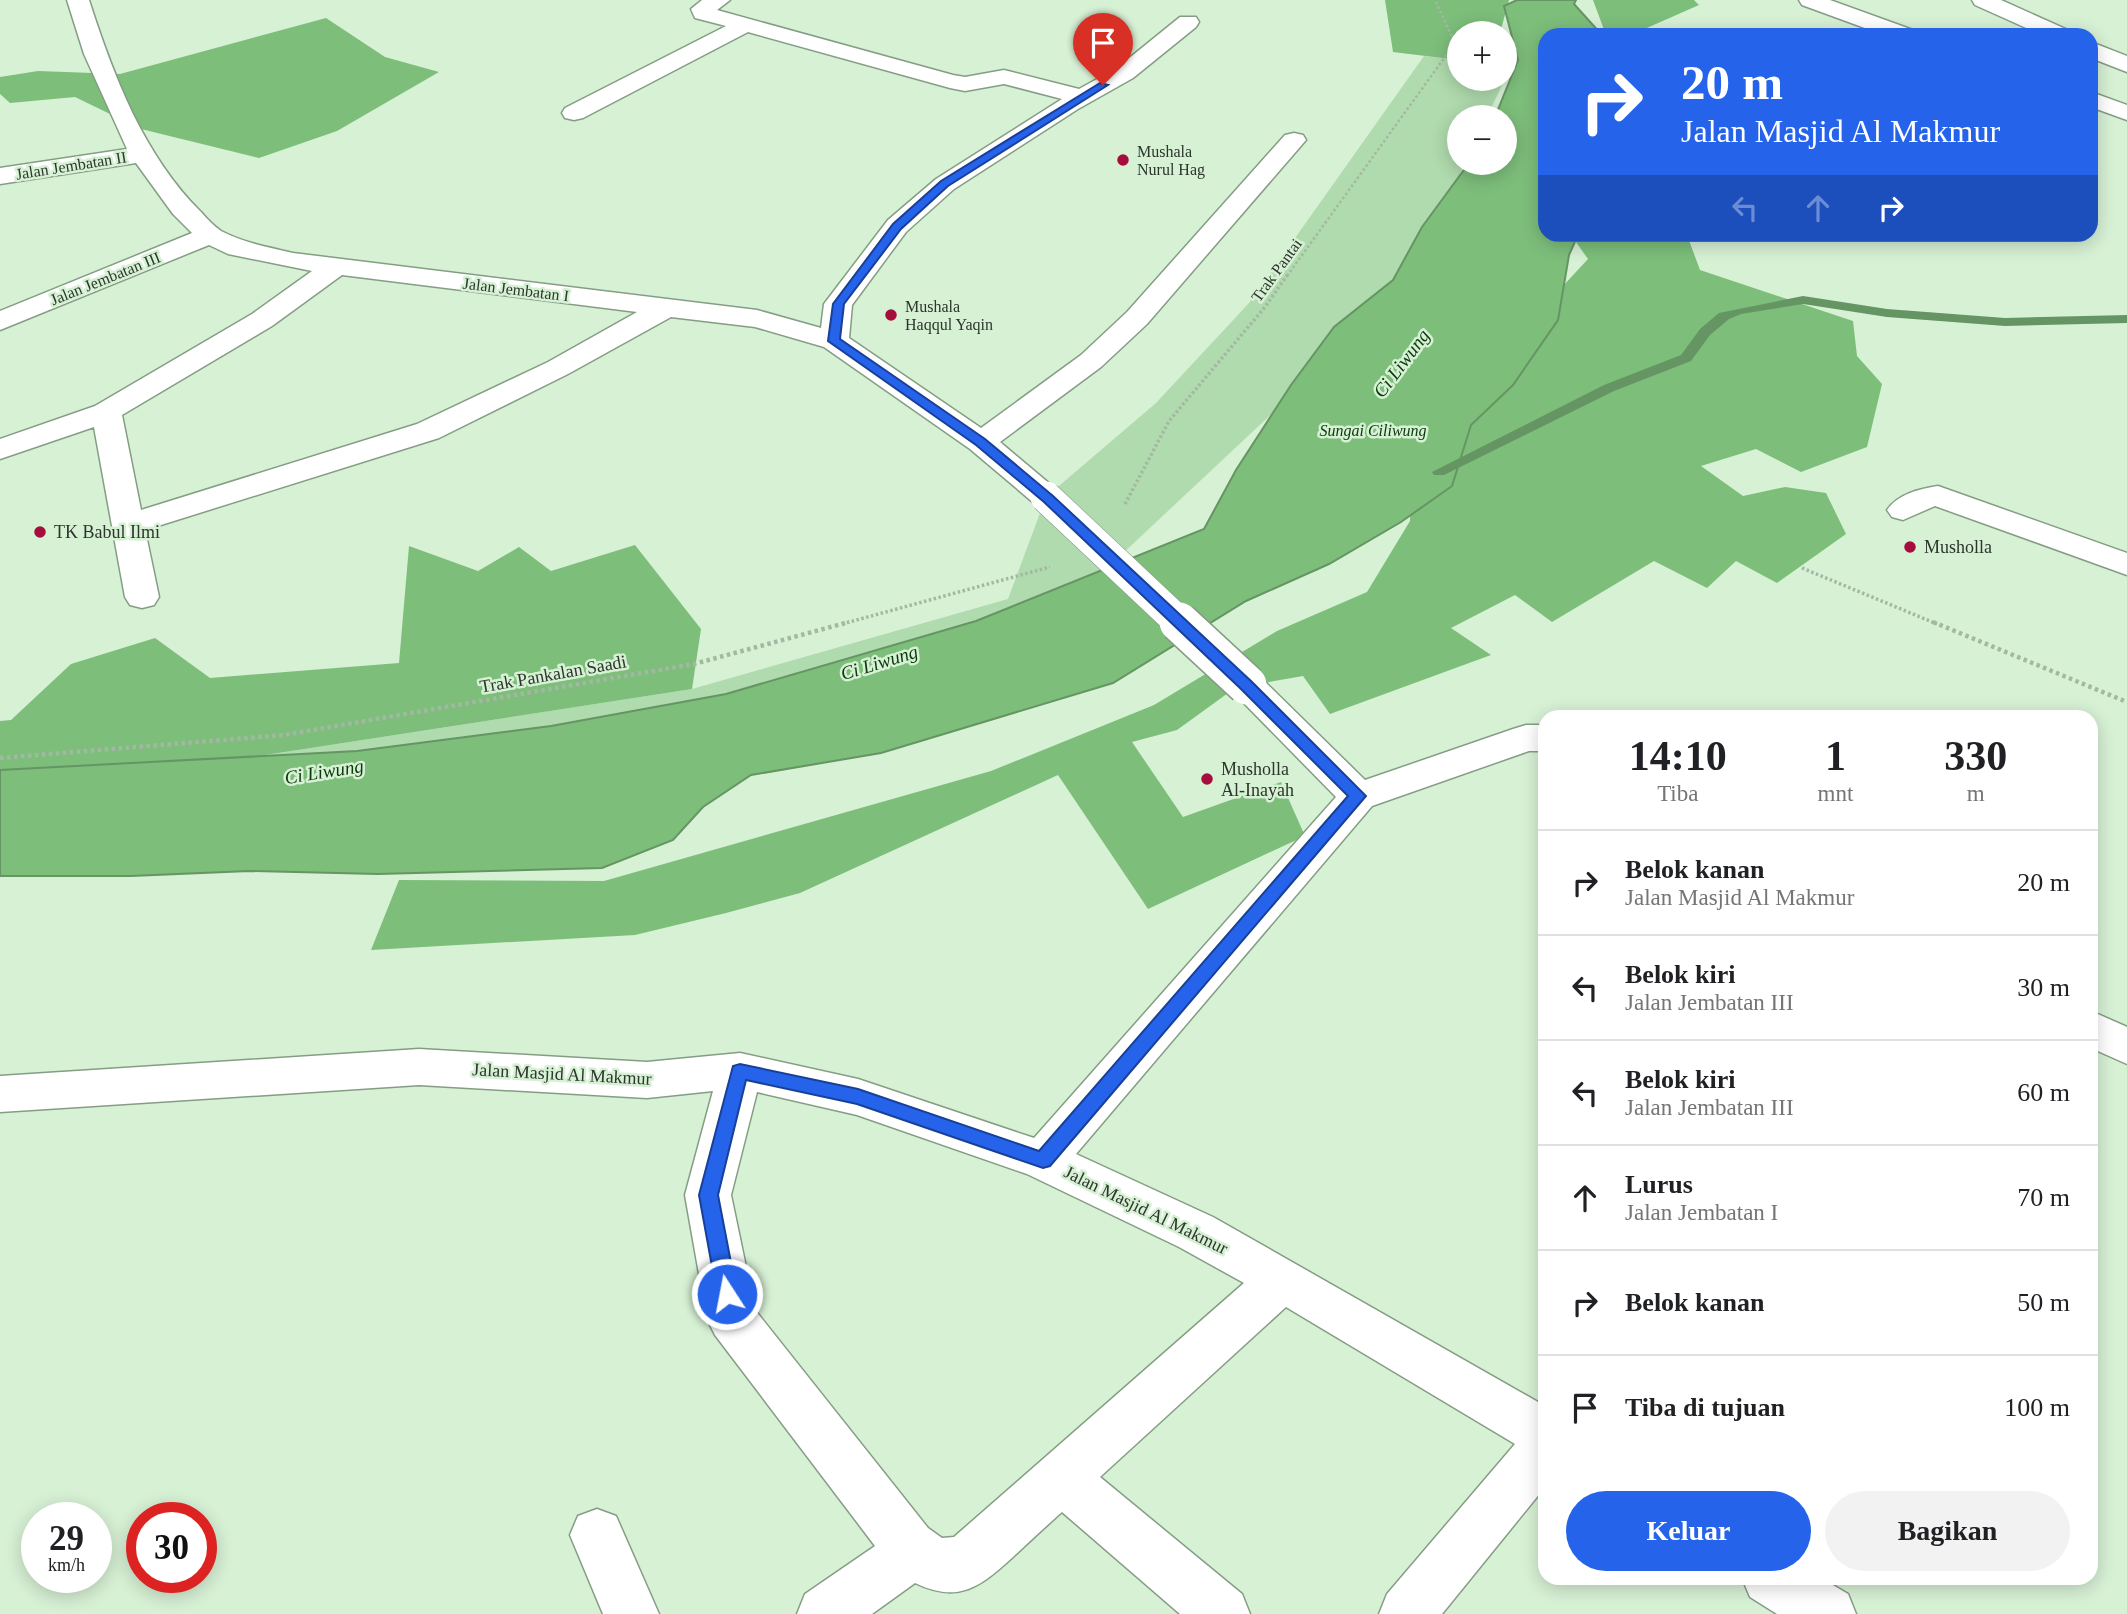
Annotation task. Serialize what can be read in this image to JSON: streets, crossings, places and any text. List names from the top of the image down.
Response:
{
  "streets": {
    "street": [
      "Jalan Jembatan II",
      "Jalan Jembatan III",
      "Jalan Jembatan I",
      "Jalan Masjid Al Makmur"
    ],
    "path": ["Trak Pantai", "Trak Pankalan Saadi"]
  },
  "crossings": [
    ["Jalan Jembatan II", "Jalan Jembatan I"],
    ["Jalan Jembatan III", "Jalan Jembatan I"]
  ],
  "water": ["Ci Liwung", "Sungai Ciliwung"],
  "places": [
    "Mushala Nurul Hag",
    "Mushala Haqqul Yaqin",
    "TK Babul Ilmi",
    "Musholla",
    "Musholla Al-Inayah"
  ],
  "page": {
    "map_buttons": ["+", "−"],
    "turn": ["20 m", "Jalan Masjid Al Makmur"],
    "eta": [
      "14:10",
      "Tiba",
      "1",
      "mnt",
      "330",
      "m"
    ],
    "list": [
      {
        "name": "Belok kanan",
        "note": "Jalan Masjid Al Makmur",
        "value": "20 m"
      },
      {
        "name": "Belok kiri",
        "note": "Jalan Jembatan III",
        "value": "30 m"
      },
      {
        "name": "Belok kiri",
        "note": "Jalan Jembatan III",
        "value": "60 m"
      },
      {
        "name": "Lurus",
        "note": "Jalan Jembatan I",
        "value": "70 m"
      },
      {
        "name": "Belok kanan",
        "value": "50 m"
      },
      {
        "name": "Tiba di tujuan",
        "value": "100 m"
      }
    ],
    "buttons": ["Keluar", "Bagikan"],
    "speed": "29 km/h",
    "limit": "30"
  }
}
